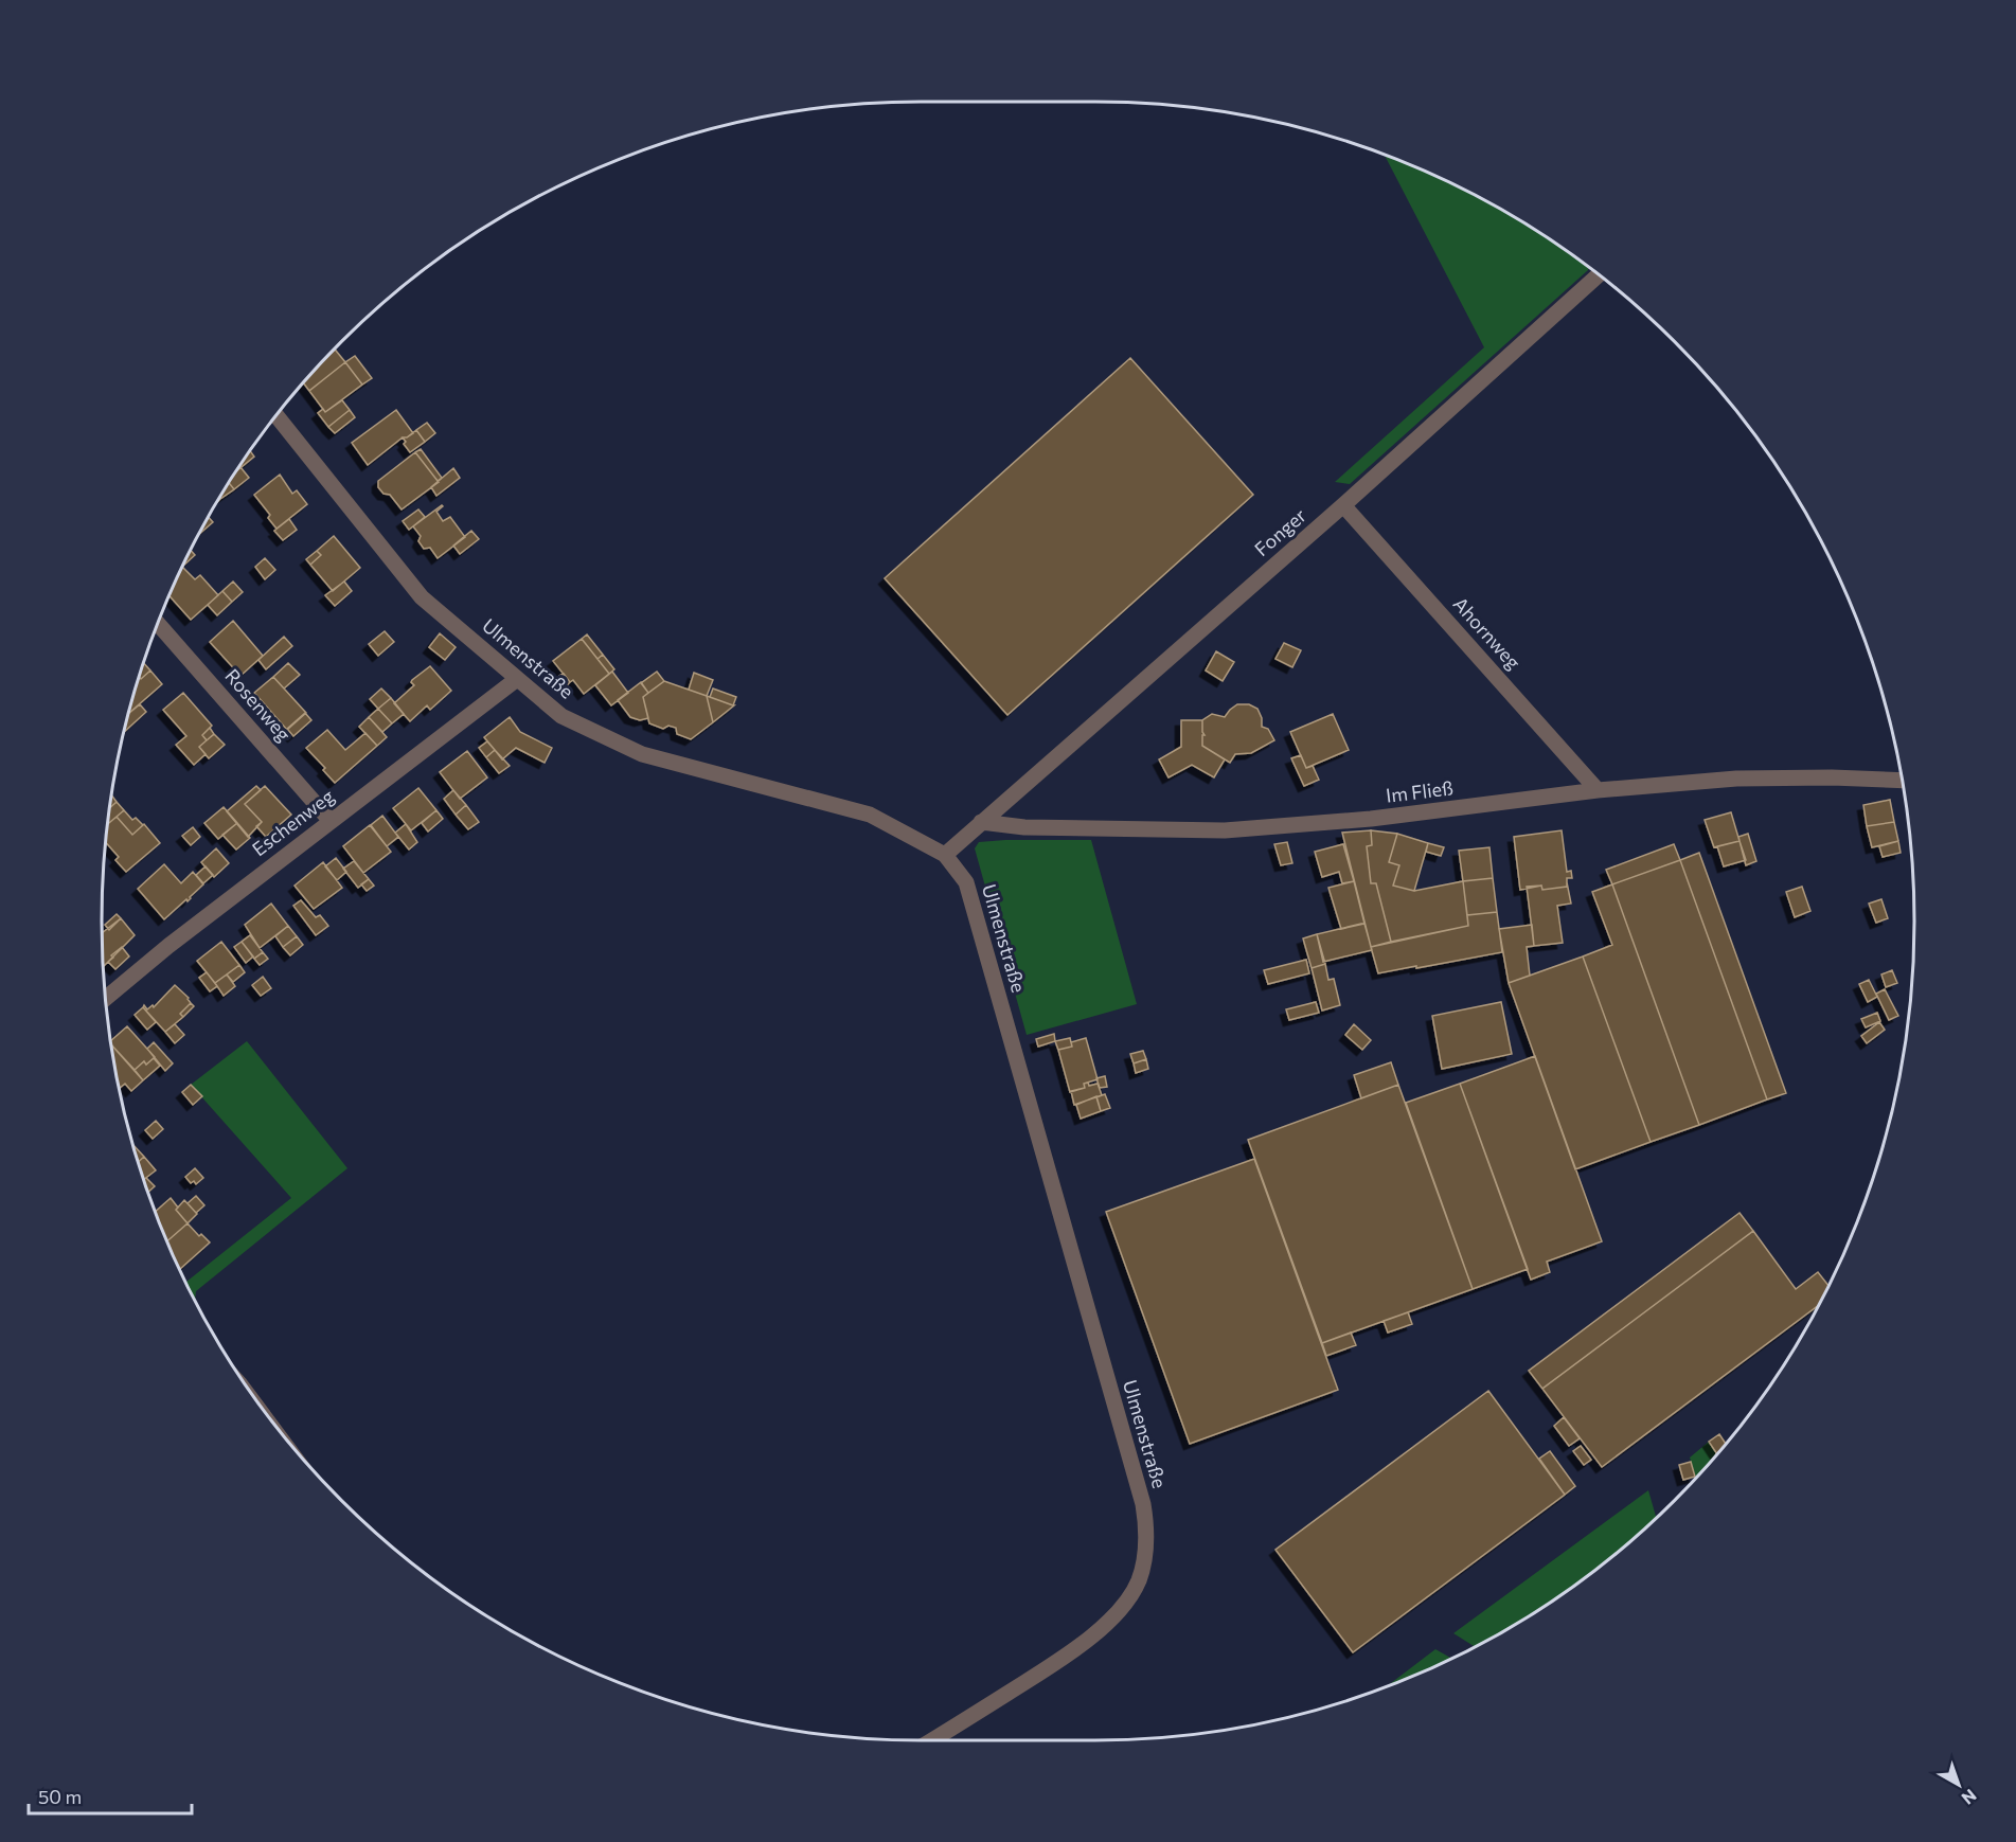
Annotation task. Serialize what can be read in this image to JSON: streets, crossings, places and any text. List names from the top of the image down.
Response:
{
  "streets": {
    "street": [
      "Fonger",
      "Ahornweg",
      "Ulmenstraße",
      "Rosenweg",
      "Im Fließ",
      "Eschenweg"
    ]
  },
  "crossings": [
    ["Fonger", "Ahornweg"],
    ["Fonger", "Im Fließ"],
    ["Ahornweg", "Im Fließ"],
    ["Ulmenstraße", "Eschenweg"],
    ["Rosenweg", "Eschenweg"]
  ],
  "scale_bar": "50 m",
  "north": "bottom right"
}
